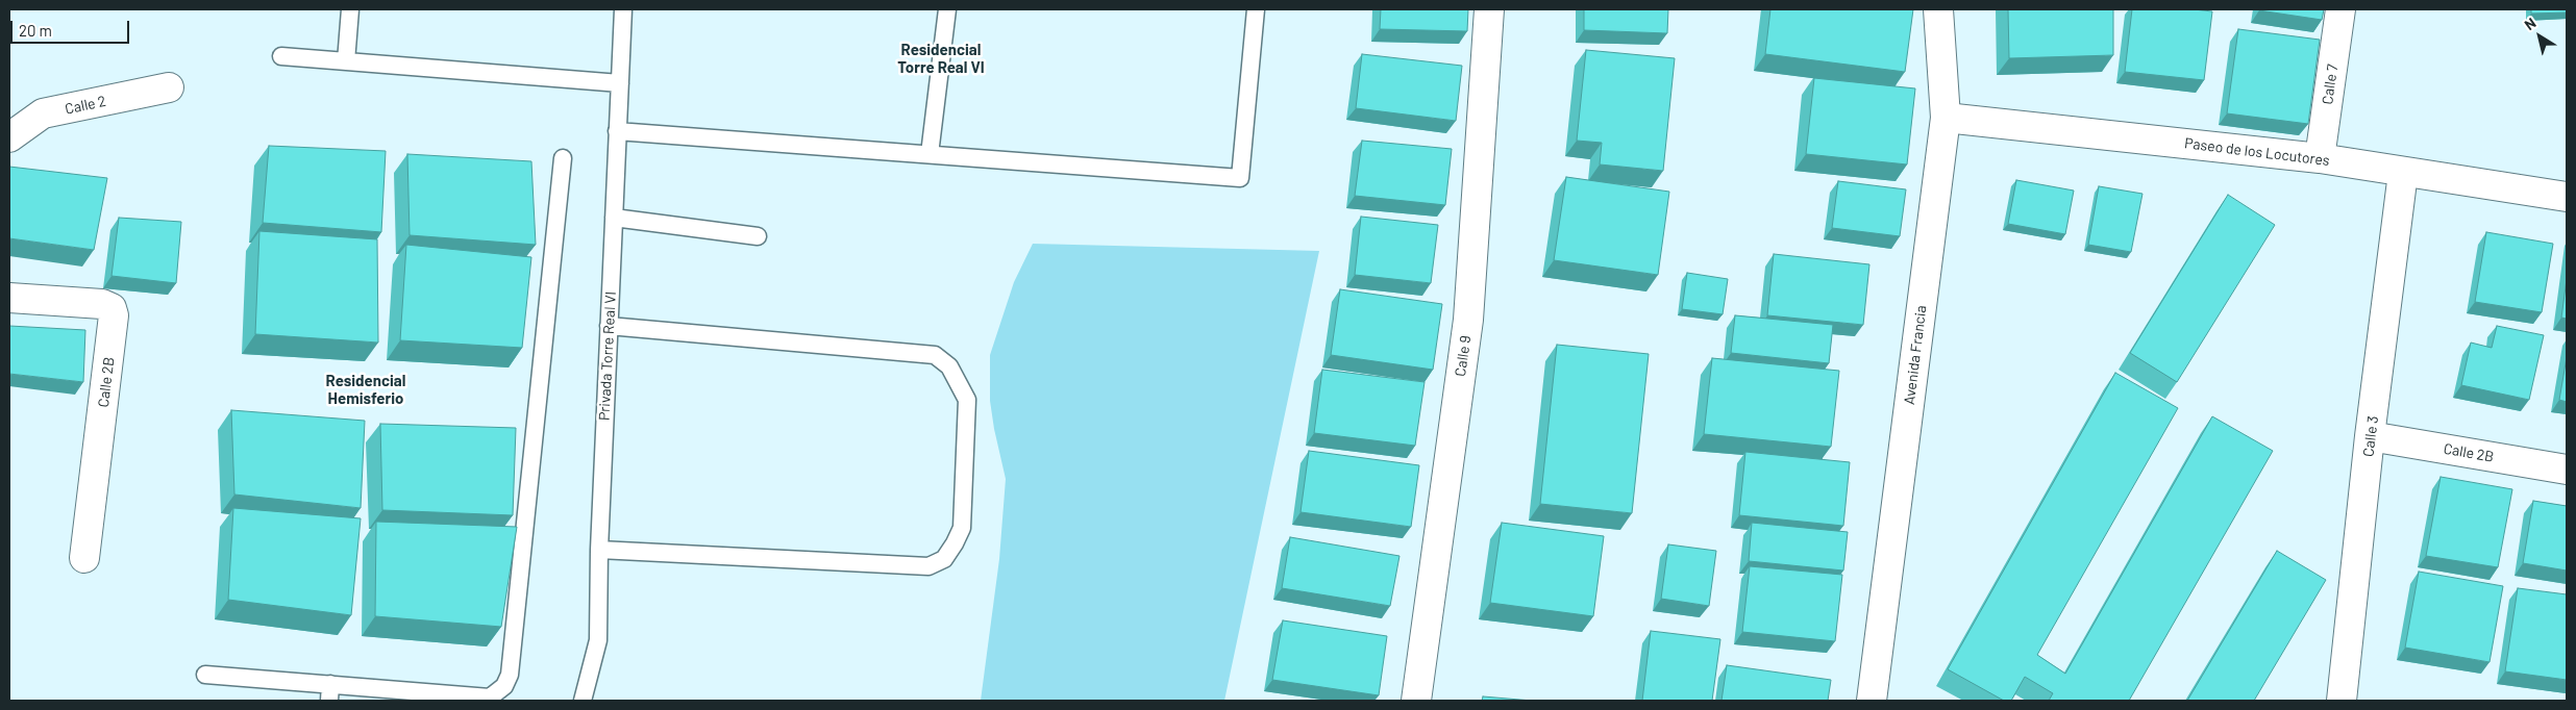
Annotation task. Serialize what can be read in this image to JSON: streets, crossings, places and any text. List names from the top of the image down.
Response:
{
  "streets": {
    "street": [
      "Calle 7",
      "Calle 2",
      "Paseo de los Locutores",
      "Avenida Francia",
      "Calle 9",
      "Calle 2B",
      "Calle 3"
    ],
    "lane": ["Privada Torre Real VI"]
  },
  "crossings": [
    ["Calle 7", "Paseo de los Locutores"],
    ["Paseo de los Locutores", "Avenida Francia"],
    ["Paseo de los Locutores", "Calle 3"],
    ["Calle 2B", "Calle 3"]
  ],
  "districts": ["Residencial Torre Real VI", "Residencial Hemisferio"],
  "scale_bar": "20 m",
  "north": "top left"
}
